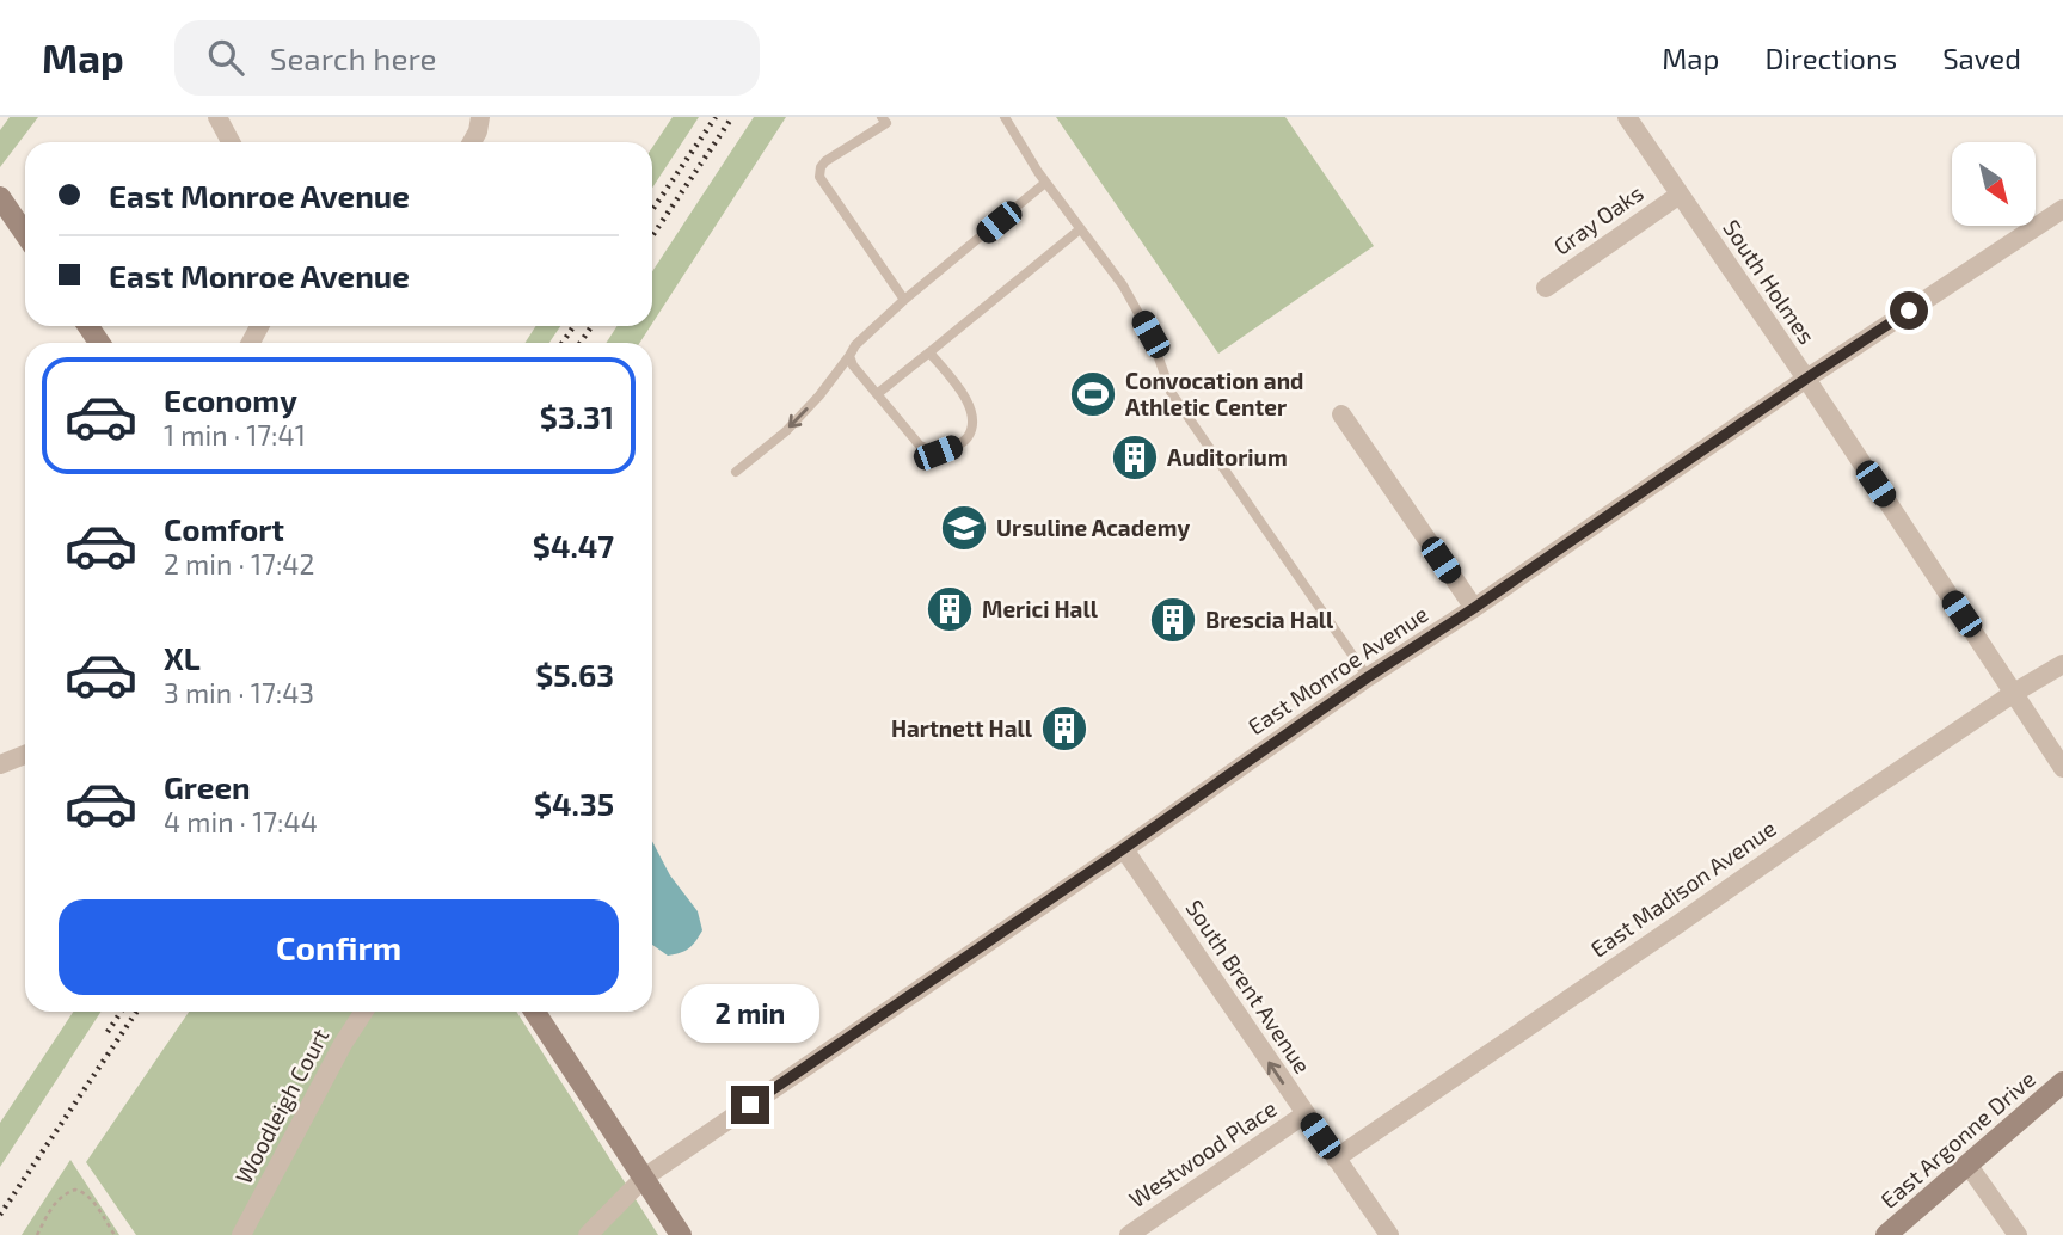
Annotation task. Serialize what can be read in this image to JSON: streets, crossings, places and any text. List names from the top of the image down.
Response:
{
  "streets": {
    "street": [
      "Gray Oaks",
      "South Holmes",
      "East Monroe Avenue",
      "East Madison Avenue",
      "South Brent Avenue",
      "Woodleigh Court",
      "East Argonne Drive",
      "Westwood Place"
    ]
  },
  "crossings": [
    ["Gray Oaks", "South Holmes"],
    ["South Holmes", "East Monroe Avenue"],
    ["South Holmes", "East Madison Avenue"],
    ["East Monroe Avenue", "South Brent Avenue"],
    ["East Madison Avenue", "South Brent Avenue"],
    ["South Brent Avenue", "Westwood Place"]
  ],
  "one_way": ["South Brent Avenue"],
  "places": {
    "sports": ["Convocation and Athletic Center"],
    "building": [
      "Auditorium",
      "Merici Hall",
      "Brescia Hall",
      "Hartnett Hall"
    ],
    "school or university": ["Ursuline Academy"]
  },
  "north": "bottom right",
  "page": {
    "header": "Map",
    "search": "Search here",
    "nav": ["Map", "Directions", "Saved"],
    "banner": ["East Monroe Avenue", "East Monroe Avenue"],
    "list": [
      {
        "name": "Economy",
        "note": "1 min · 17:41",
        "value": "$3.31"
      },
      {
        "name": "Comfort",
        "note": "2 min · 17:42",
        "value": "$4.47"
      },
      {
        "name": "XL",
        "note": "3 min · 17:43",
        "value": "$5.63"
      },
      {
        "name": "Green",
        "note": "4 min · 17:44",
        "value": "$4.35"
      }
    ],
    "buttons": "Confirm",
    "bubble": "2 min"
  }
}
